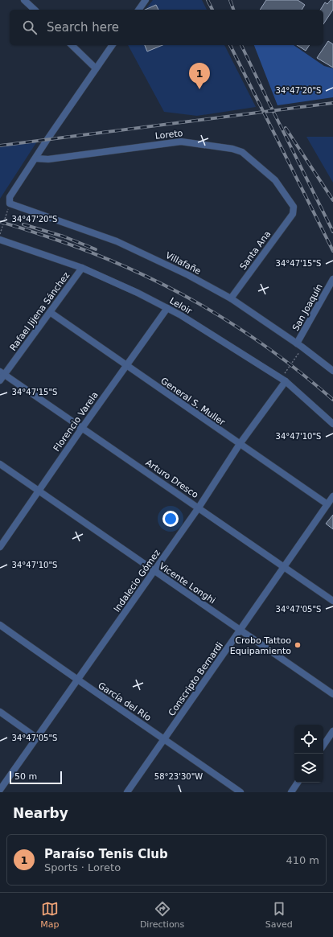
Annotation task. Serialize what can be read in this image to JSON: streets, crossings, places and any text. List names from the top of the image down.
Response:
{
  "streets": {
    "street": [
      "Loreto",
      "Santa Ana",
      "Villafañe",
      "Leloir",
      "San Joaquín",
      "Rafael Jijena Sánchez",
      "General S. Muller",
      "Florencio Varela",
      "Arturo Dresco",
      "Indalecio Gómez",
      "Vicente Longhi",
      "Conscripto Bernardi",
      "García del Río"
    ]
  },
  "crossings": [
    ["Loreto", "Santa Ana"],
    ["Santa Ana", "Villafañe"],
    ["Villafañe", "San Joaquín"],
    ["Leloir", "Rafael Jijena Sánchez"],
    ["Leloir", "Florencio Varela"],
    ["Leloir", "Indalecio Gómez"],
    ["Rafael Jijena Sánchez", "General S. Muller"],
    ["Rafael Jijena Sánchez", "Arturo Dresco"],
    ["General S. Muller", "Florencio Varela"],
    ["General S. Muller", "Indalecio Gómez"],
    ["General S. Muller", "Conscripto Bernardi"],
    ["Florencio Varela", "Arturo Dresco"],
    ["Florencio Varela", "Vicente Longhi"],
    ["Arturo Dresco", "Indalecio Gómez"],
    ["Arturo Dresco", "Conscripto Bernardi"],
    ["Indalecio Gómez", "Vicente Longhi"],
    ["Indalecio Gómez", "García del Río"],
    ["Vicente Longhi", "Conscripto Bernardi"],
    ["Conscripto Bernardi", "García del Río"]
  ],
  "places": ["Crobo Tattoo Equipamiento"],
  "scale_bar": "50 m",
  "page": {
    "search": "Search here",
    "pins": "1",
    "scale": "50 m",
    "heading": "Nearby",
    "list": [
      {
        "mark": "1",
        "name": "Paraíso Tenis Club",
        "note": "Sports · Loreto",
        "value": "410 m"
      }
    ],
    "nav": ["Map", "Directions", "Saved"]
  },
  "coordinates": [
    "34°47'20\"S",
    "34°47'15\"S",
    "34°47'10\"S",
    "34°47'05\"S",
    "58°23'30\"W"
  ]
}
